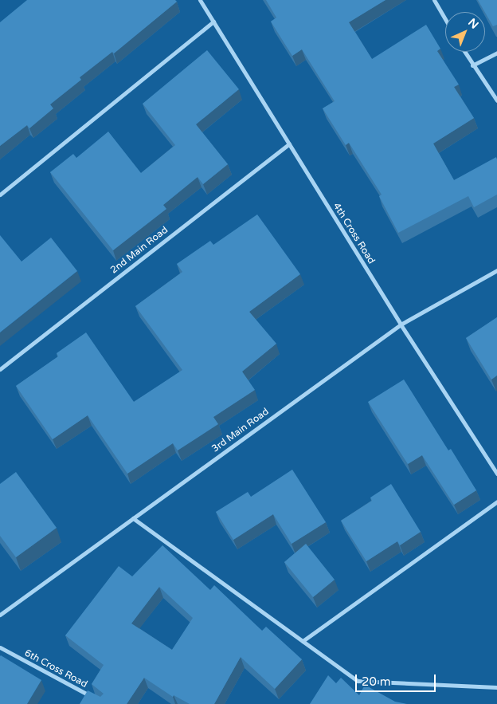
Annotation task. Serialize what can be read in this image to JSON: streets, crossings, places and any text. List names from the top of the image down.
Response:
{
  "streets": {
    "street": [
      "4th Cross Road",
      "2nd Main Road",
      "3rd Main Road",
      "6th Cross Road"
    ]
  },
  "crossings": [
    ["4th Cross Road", "2nd Main Road"],
    ["4th Cross Road", "3rd Main Road"]
  ],
  "scale_bar": "20 m",
  "north": "top right"
}
